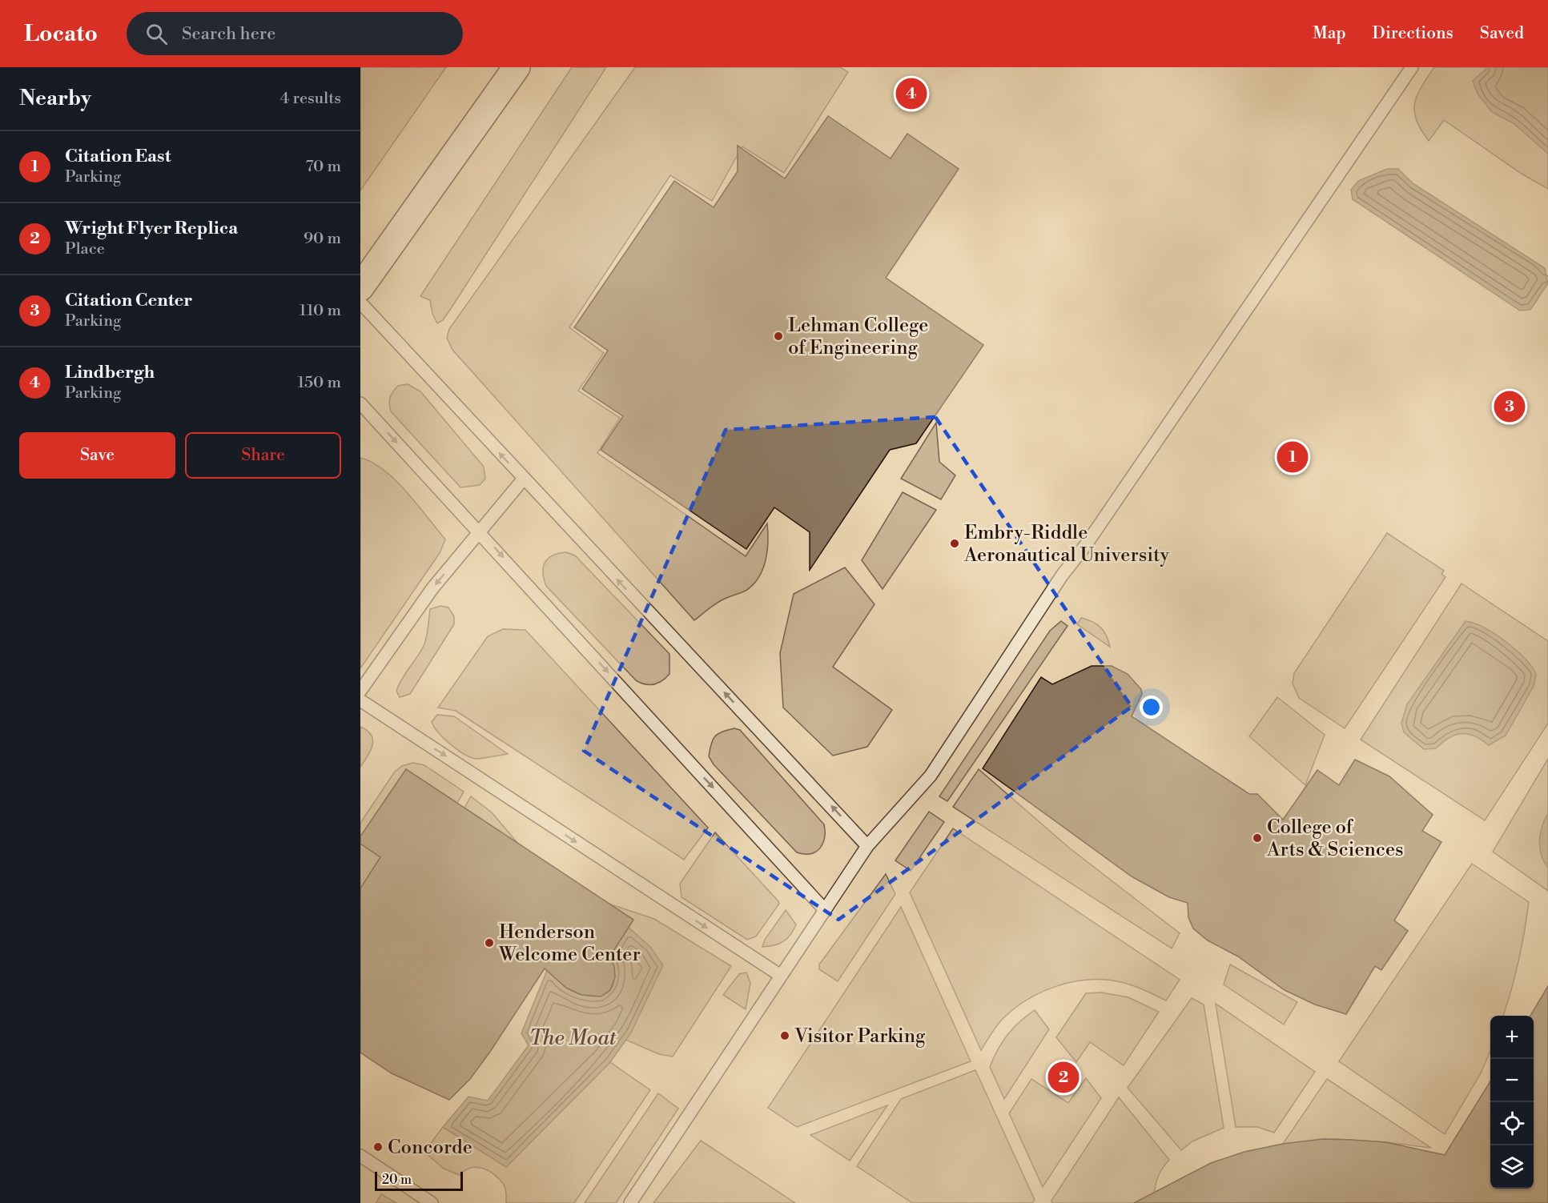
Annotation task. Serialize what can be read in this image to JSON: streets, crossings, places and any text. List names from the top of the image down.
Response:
{
  "water": ["The Moat"],
  "places": [
    "Lehman College of Engineering",
    "Embry-Riddle Aeronautical University",
    "College of Arts & Sciences",
    "Henderson Welcome Center",
    "Visitor Parking",
    "Concorde"
  ],
  "scale_bar": "20 m",
  "page": {
    "header": "Locato",
    "search": "Search here",
    "nav": ["Map", "Directions", "Saved"],
    "heading": ["Nearby", "4 results"],
    "pins": [
      "4",
      "3",
      "1",
      "2"
    ],
    "list": [
      {
        "mark": "1",
        "name": "Citation East",
        "note": "Parking",
        "value": "70 m"
      },
      {
        "mark": "2",
        "name": "Wright Flyer Replica",
        "note": "Place",
        "value": "90 m"
      },
      {
        "mark": "3",
        "name": "Citation Center",
        "note": "Parking",
        "value": "110 m"
      },
      {
        "mark": "4",
        "name": "Lindbergh",
        "note": "Parking",
        "value": "150 m"
      }
    ],
    "buttons": ["Save", "Share"],
    "map_buttons": ["+", "−"],
    "scale": "20 m"
  }
}
